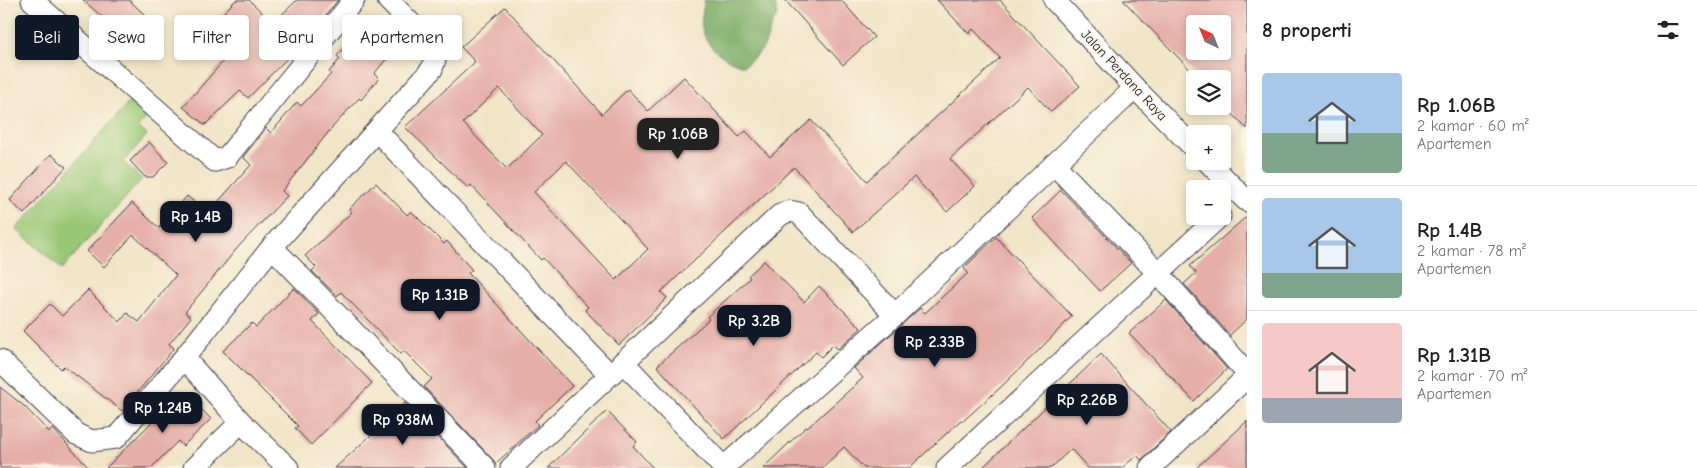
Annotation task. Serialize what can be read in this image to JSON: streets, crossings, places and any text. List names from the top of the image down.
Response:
{
  "streets": {
    "street": ["Jalan Perdana Raya"]
  },
  "north": "top left",
  "page": {
    "heading": "8 properti",
    "map_buttons": ["+", "−"],
    "chip": [
      "Beli",
      "Sewa",
      "Filter",
      "Baru",
      "Apartemen"
    ],
    "list": [
      {
        "name": "Rp 1.06B",
        "note": "2 kamar · 60 m² · Apartemen"
      },
      {
        "name": "Rp 1.4B",
        "note": "2 kamar · 78 m² · Apartemen"
      },
      {
        "name": "Rp 1.31B",
        "note": "2 kamar · 70 m² · Apartemen"
      }
    ],
    "price": [
      "Rp 1.06B",
      "Rp 1.4B",
      "Rp 1.31B",
      "Rp 3.2B",
      "Rp 2.33B",
      "Rp 2.26B",
      "Rp 1.24B",
      "Rp 938M"
    ]
  }
}
